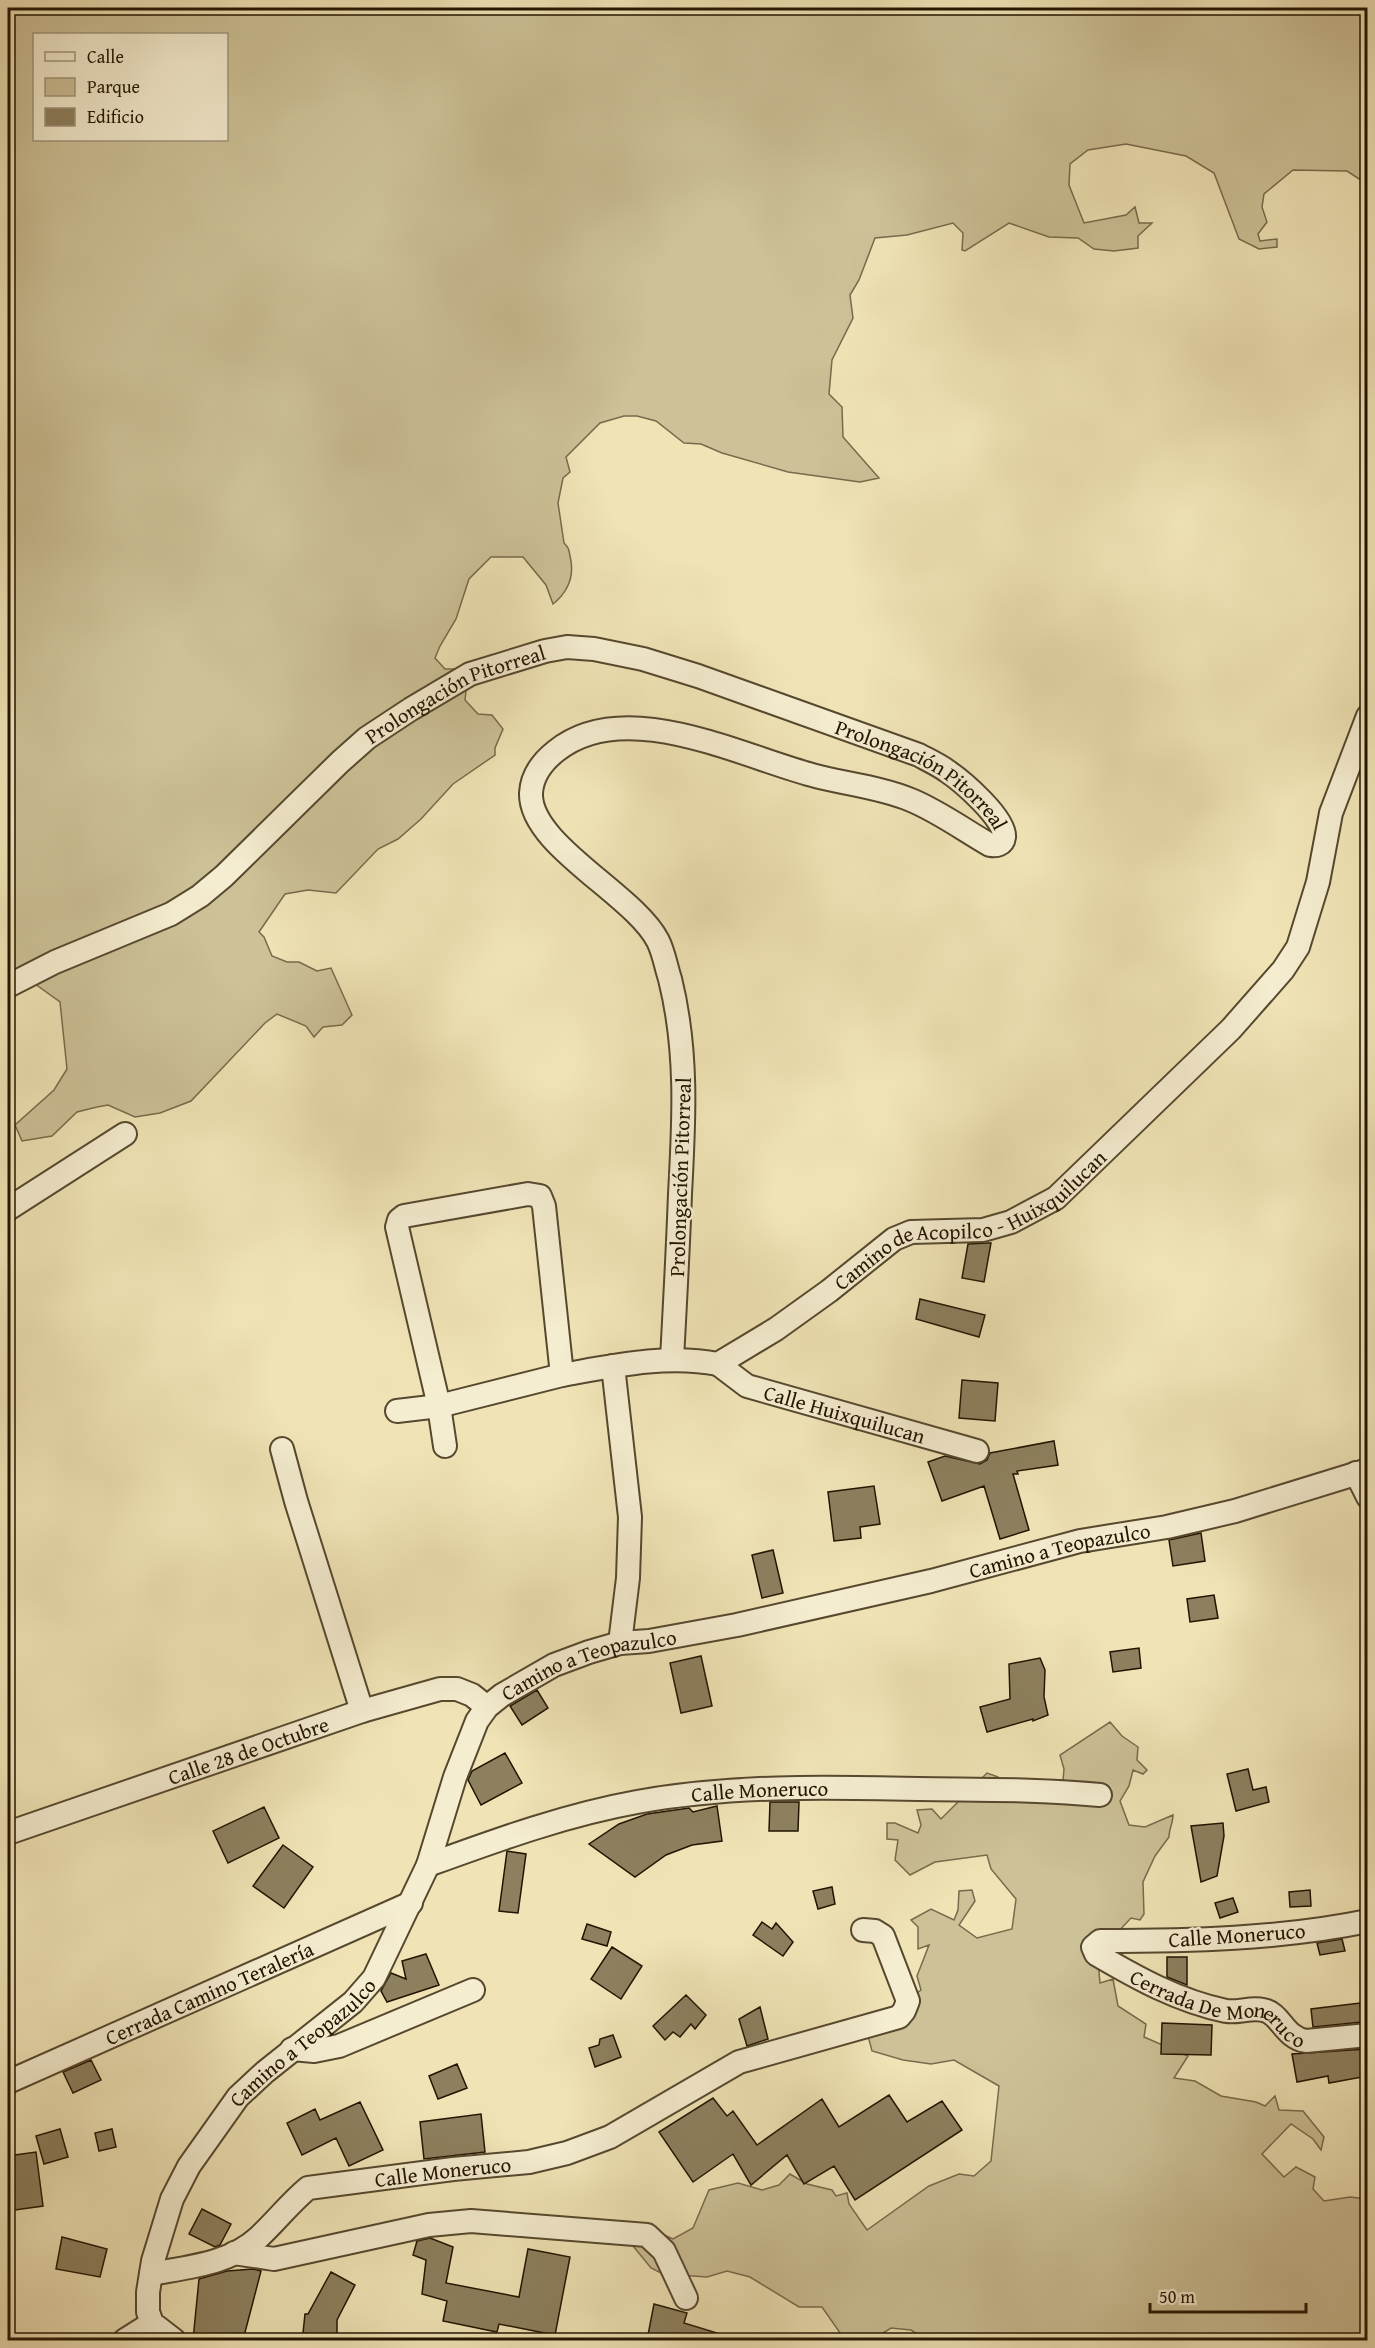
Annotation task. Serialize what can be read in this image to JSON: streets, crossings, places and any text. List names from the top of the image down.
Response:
{
  "streets": {
    "street": [
      "Prolongación Pitorreal",
      "Camino de Acopilco - Huixquilucan",
      "Calle Huixquilucan",
      "Camino a Teopazulco",
      "Calle 28 de Octubre",
      "Calle Moneruco",
      "Cerrada Camino Teralería",
      "Cerrada De Moneruco"
    ]
  },
  "crossings": [
    ["Camino de Acopilco - Huixquilucan", "Calle Huixquilucan"],
    ["Camino a Teopazulco", "Calle 28 de Octubre"],
    ["Camino a Teopazulco", "Calle Moneruco"],
    ["Camino a Teopazulco", "Cerrada Camino Teralería"],
    ["Calle Moneruco", "Cerrada De Moneruco"]
  ],
  "legend": ["Calle", "Parque", "Edificio"],
  "scale_bar": "50 m"
}
